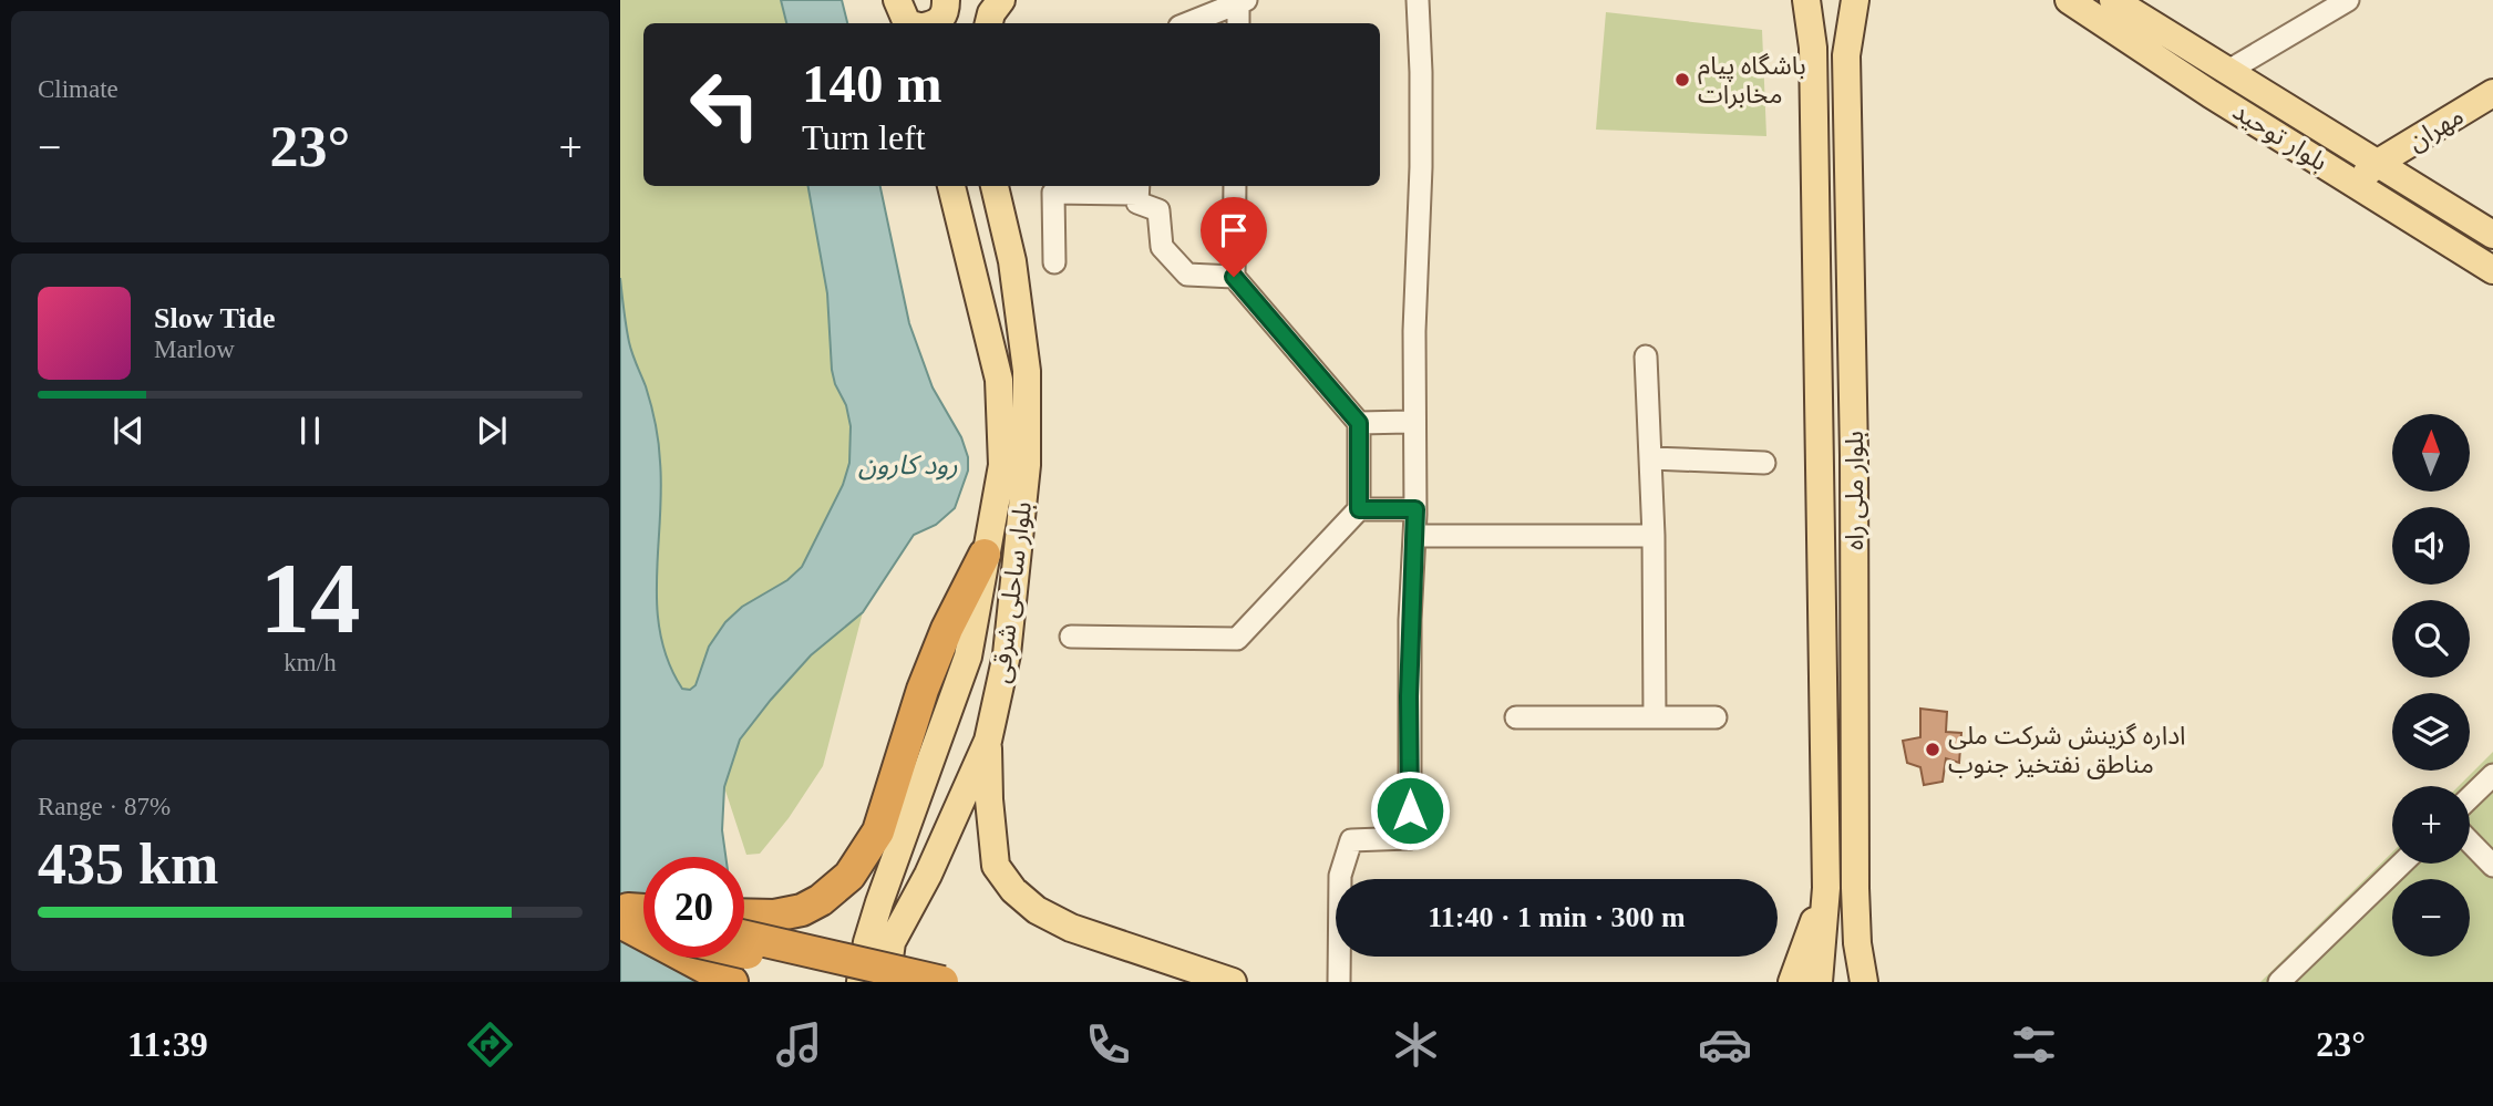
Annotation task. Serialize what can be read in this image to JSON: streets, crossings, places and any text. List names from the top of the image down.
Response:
{
  "streets": {
    "main road": [
      "مهران",
      "بلوار توحید",
      "بلوار ملی راه",
      "بلوار ساحلی شرقی"
    ]
  },
  "crossings": [
    ["مهران", "بلوار توحید"]
  ],
  "water": ["رود کارون"],
  "places": ["باشگاه پیام مخابرات", "اداره گزینش شرکت ملی مناطق نفتخیز جنوب"],
  "north": "top",
  "page": {
    "tile": [
      "Climate",
      ["14", "km/h"],
      ["Range · 87%", "435 km"]
    ],
    "turn": ["140 m", "Turn left"],
    "heat": ["−", "23°", "+"],
    "song": ["Slow Tide", "Marlow"],
    "map_buttons": ["+", "−"],
    "limit": "20",
    "trip": "11:40 · 1 min · 300 m",
    "tabs": ["11:39", "23°"]
  }
}
